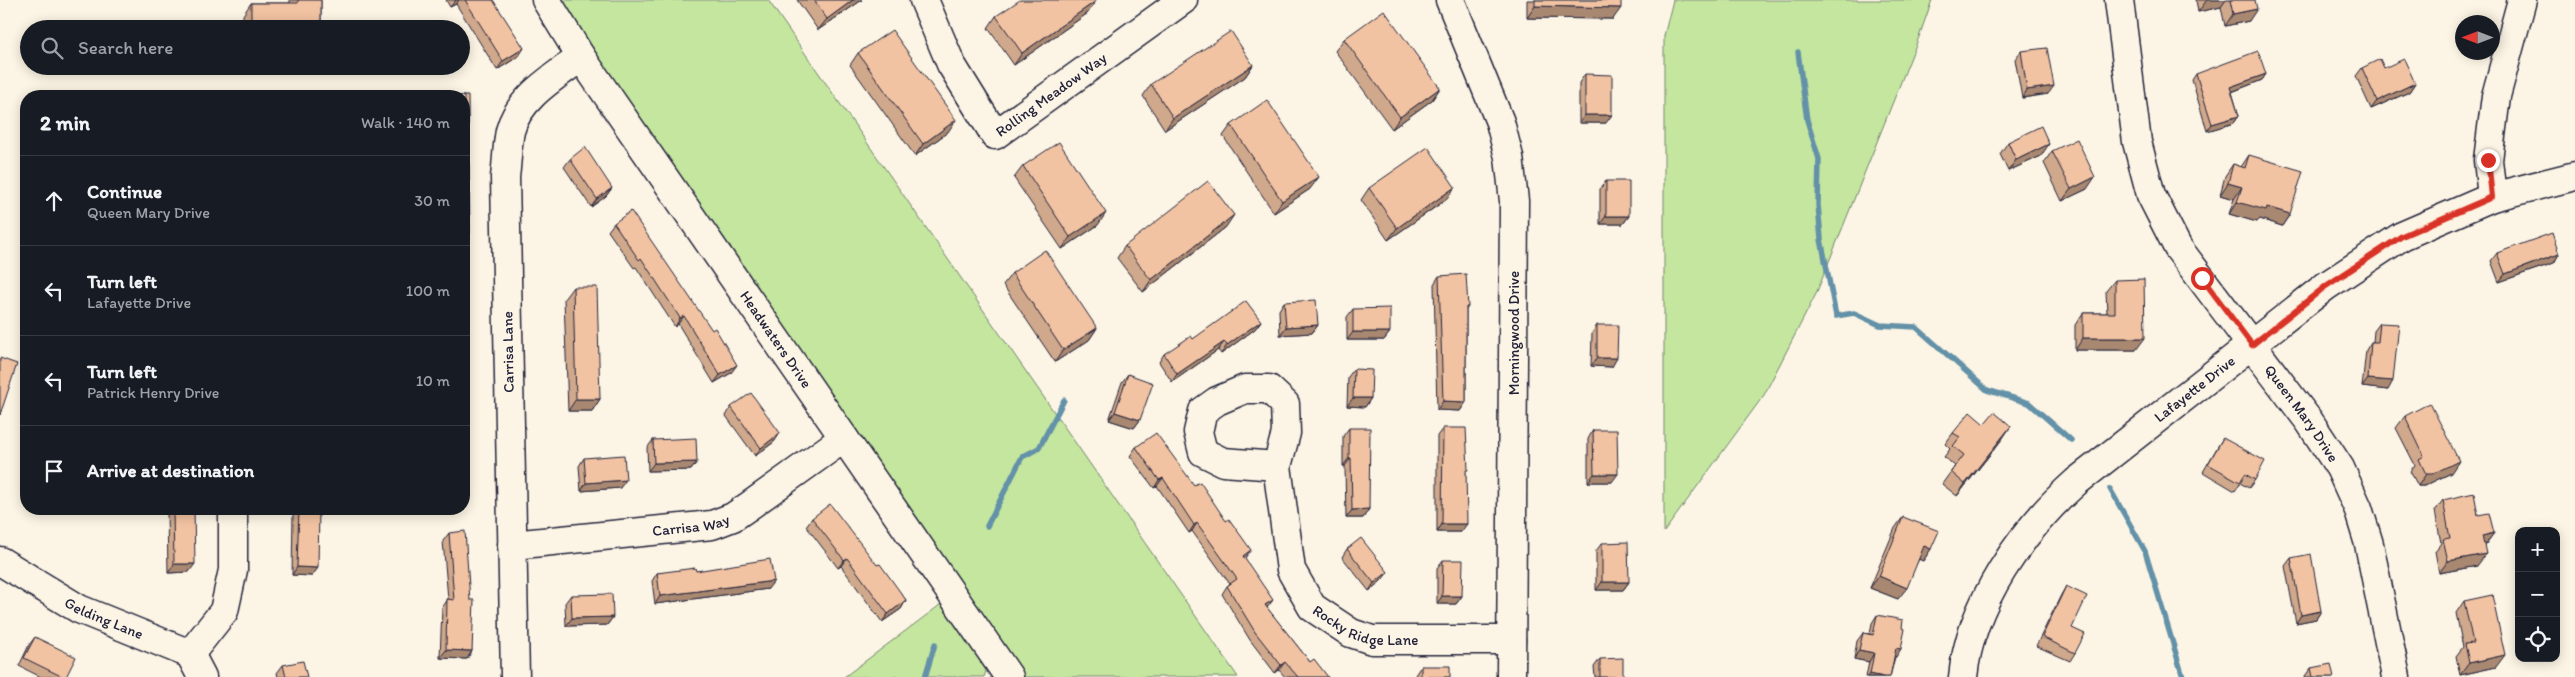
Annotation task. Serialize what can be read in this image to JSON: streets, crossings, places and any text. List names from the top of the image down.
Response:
{
  "streets": {
    "street": [
      "Rolling Meadow Way",
      "Morningwood Drive",
      "Headwaters Drive",
      "Carrisa Lane",
      "Lafayette Drive",
      "Queen Mary Drive",
      "Carrisa Way",
      "Gelding Lane",
      "Rocky Ridge Lane"
    ]
  },
  "crossings": [
    ["Morningwood Drive", "Rocky Ridge Lane"],
    ["Headwaters Drive", "Carrisa Lane"],
    ["Headwaters Drive", "Carrisa Way"],
    ["Carrisa Lane", "Carrisa Way"],
    ["Lafayette Drive", "Queen Mary Drive"]
  ],
  "north": "left",
  "page": {
    "search": "Search here",
    "heading": ["2 min", "Walk · 140 m"],
    "list": [
      ["Continue", "Queen Mary Drive", "30 m"],
      ["Turn left", "Lafayette Drive", "100 m"],
      ["Turn left", "Patrick Henry Drive", "10 m"],
      "Arrive at destination"
    ],
    "map_buttons": ["+", "−"]
  }
}
